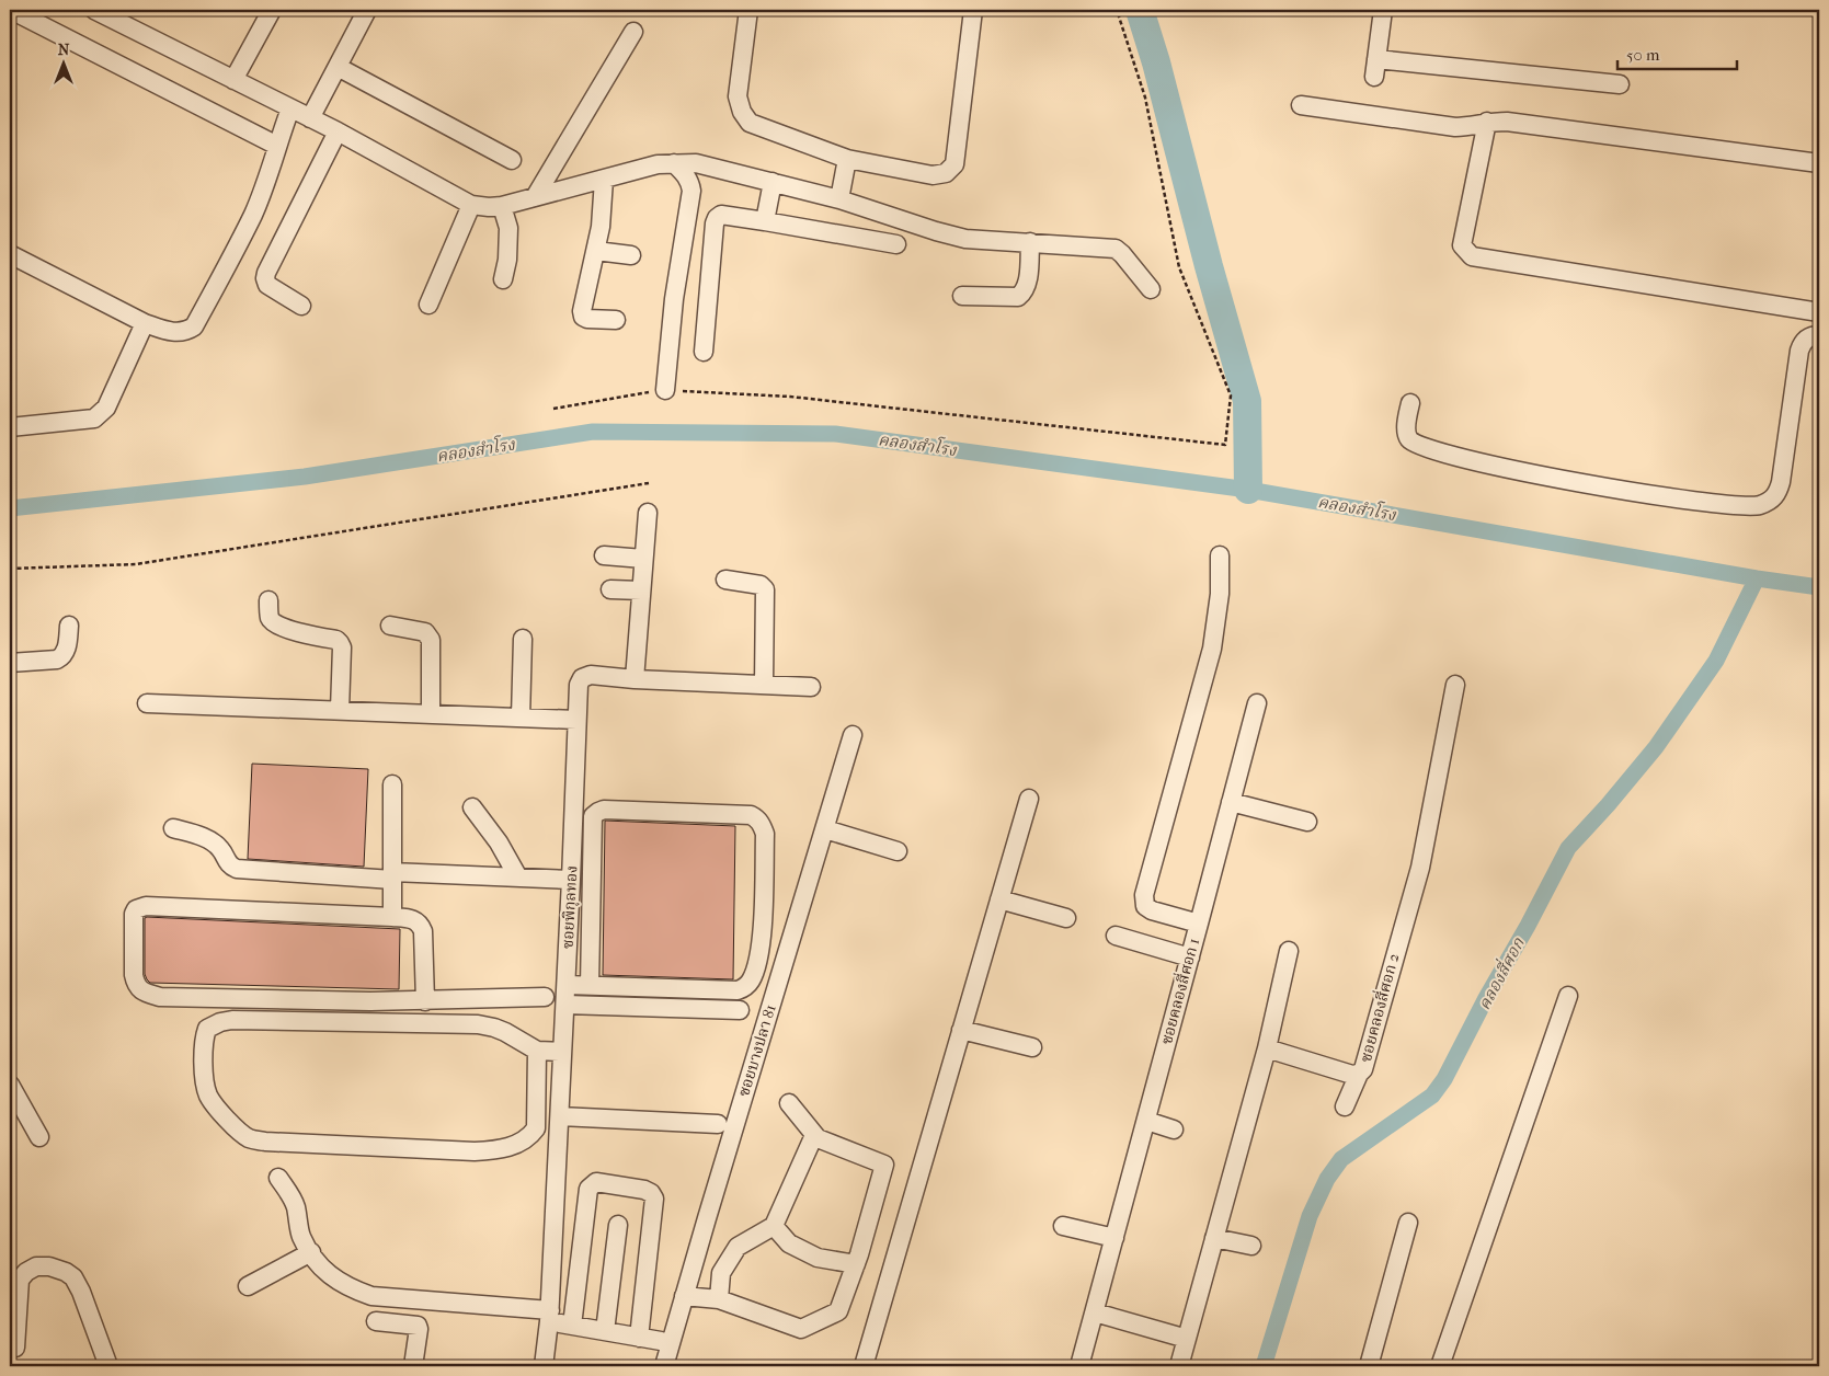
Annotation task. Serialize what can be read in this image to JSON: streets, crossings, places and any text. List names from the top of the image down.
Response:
{
  "streets": {
    "street": [
      "ซอยพิกุลทอง",
      "ซอยคลองสี่ศอก 1",
      "ซอยคลองสี่ศอก 2",
      "ซอยบางปลา 81"
    ]
  },
  "water": ["คลองสำโรง", "คลองสี่ศอก"],
  "scale_bar": "50 m",
  "north": "top"
}
